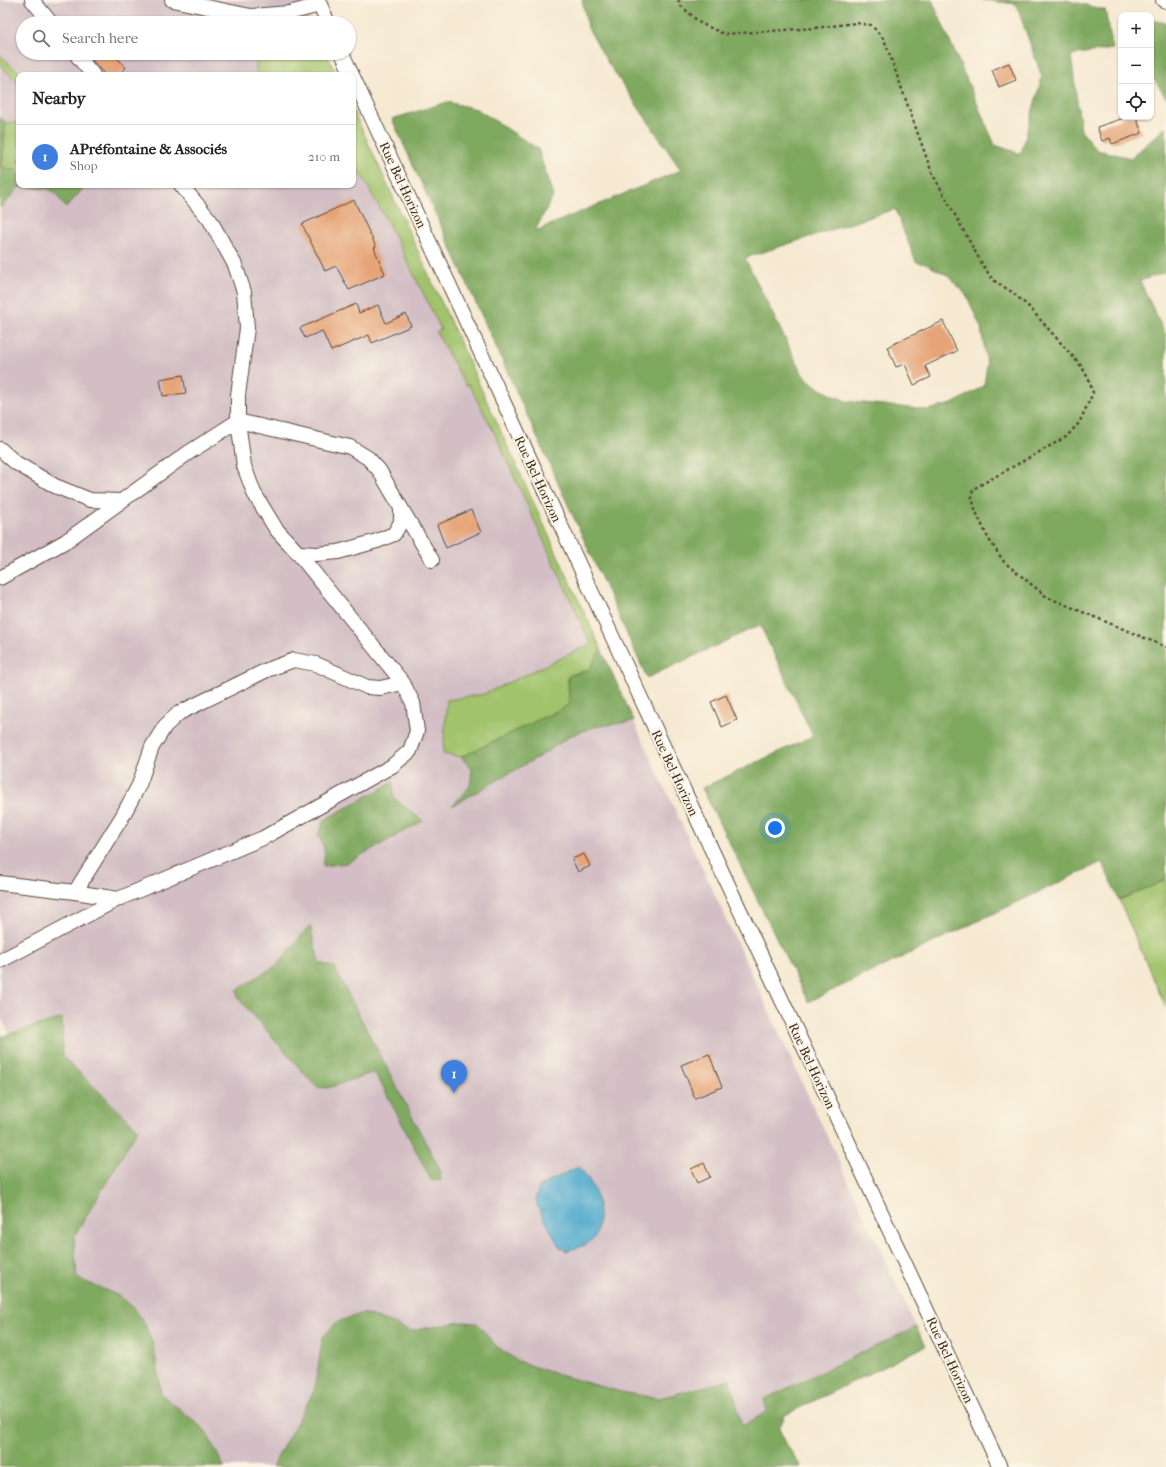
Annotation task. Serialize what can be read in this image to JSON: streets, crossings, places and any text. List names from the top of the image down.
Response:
{
  "streets": {
    "street": ["Rue Bel-Horizon"]
  },
  "page": {
    "map_buttons": ["+", "−"],
    "search": "Search here",
    "heading": "Nearby",
    "list": [
      {
        "mark": "1",
        "name": "APréfontaine & Associés",
        "note": "Shop",
        "value": "210 m"
      }
    ],
    "pins": "1"
  }
}
